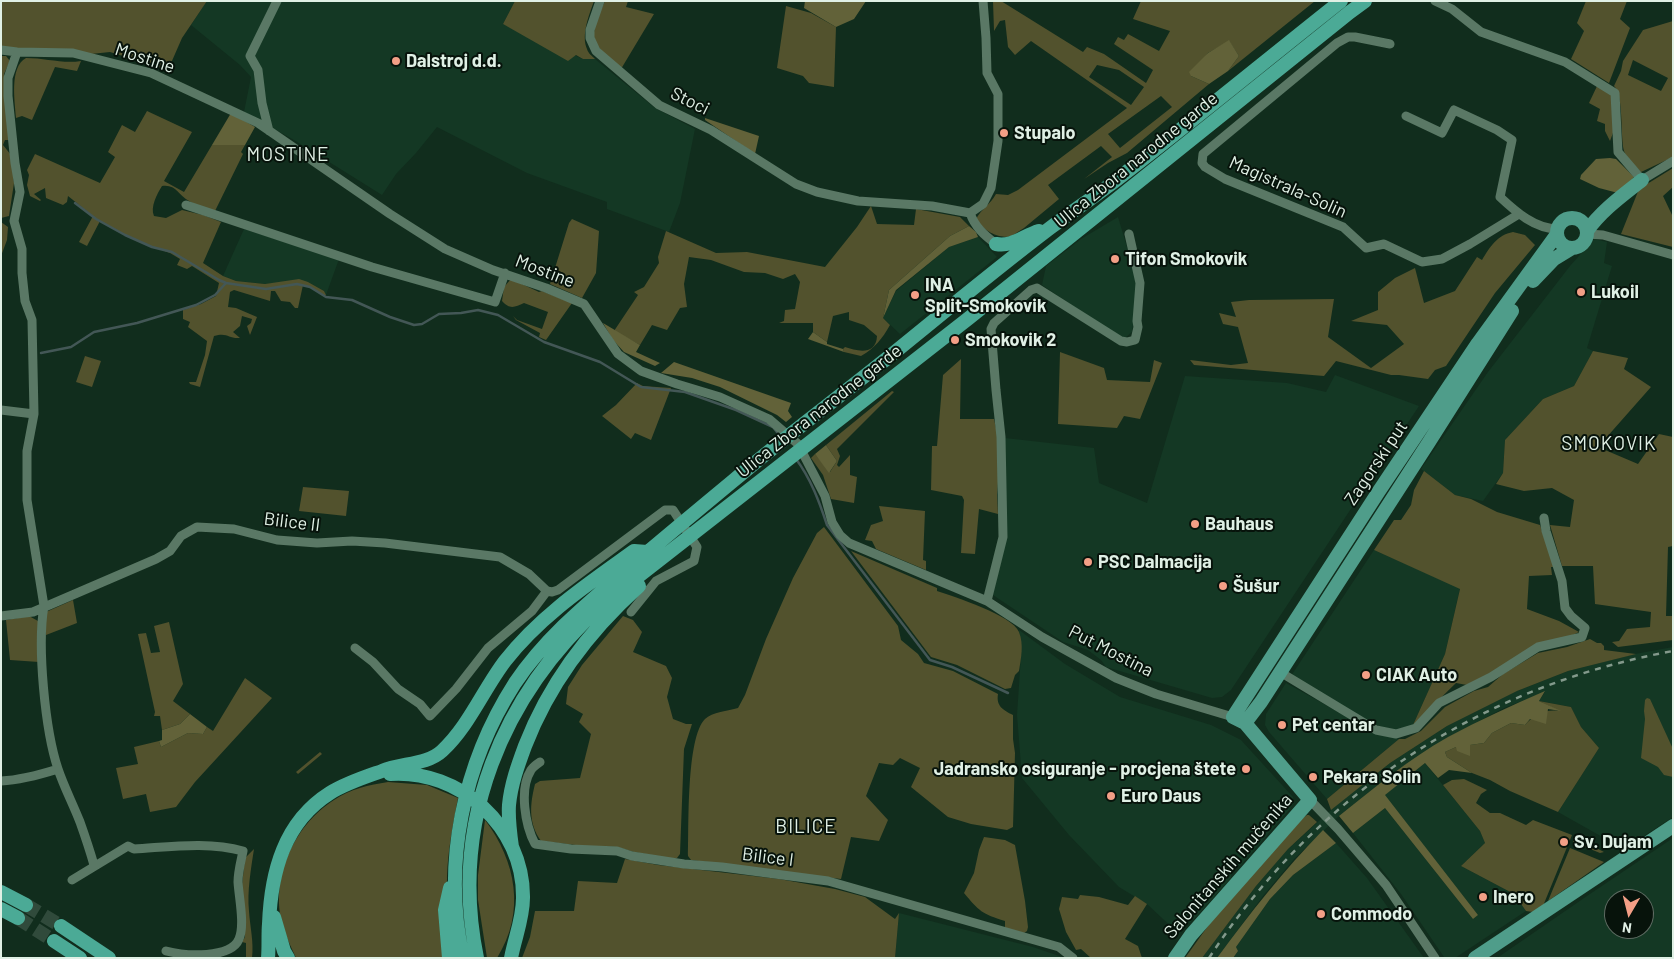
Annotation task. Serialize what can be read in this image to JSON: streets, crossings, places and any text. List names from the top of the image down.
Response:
{
  "streets": {
    "highway": ["Ulica Zbora narodne garde"],
    "main road": ["Zagorski put", "Salonitanskih mučenika"],
    "street": [
      "Mostine",
      "Stoci",
      "Magistrala-Solin",
      "Bilice II",
      "Put Mostina",
      "Bilice I"
    ]
  },
  "crossings": [
    ["Mostine", "Put Mostina"],
    ["Zagorski put", "Put Mostina"]
  ],
  "districts": ["MOSTINE", "SMOKOVIK", "BILICE"],
  "places": [
    "Dalstroj d.d.",
    "Stupalo",
    "Tifon Smokovik",
    "Lukoil",
    "INA Split-Smokovik",
    "Smokovik 2",
    "Bauhaus",
    "PSC Dalmacija",
    "Šušur",
    "CIAK Auto",
    "Pet centar",
    "Jadransko osiguranje - procjena štete",
    "Pekara Solin",
    "Euro Daus",
    "Sv. Dujam",
    "Inero",
    "Commodo"
  ],
  "north": "bottom"
}
